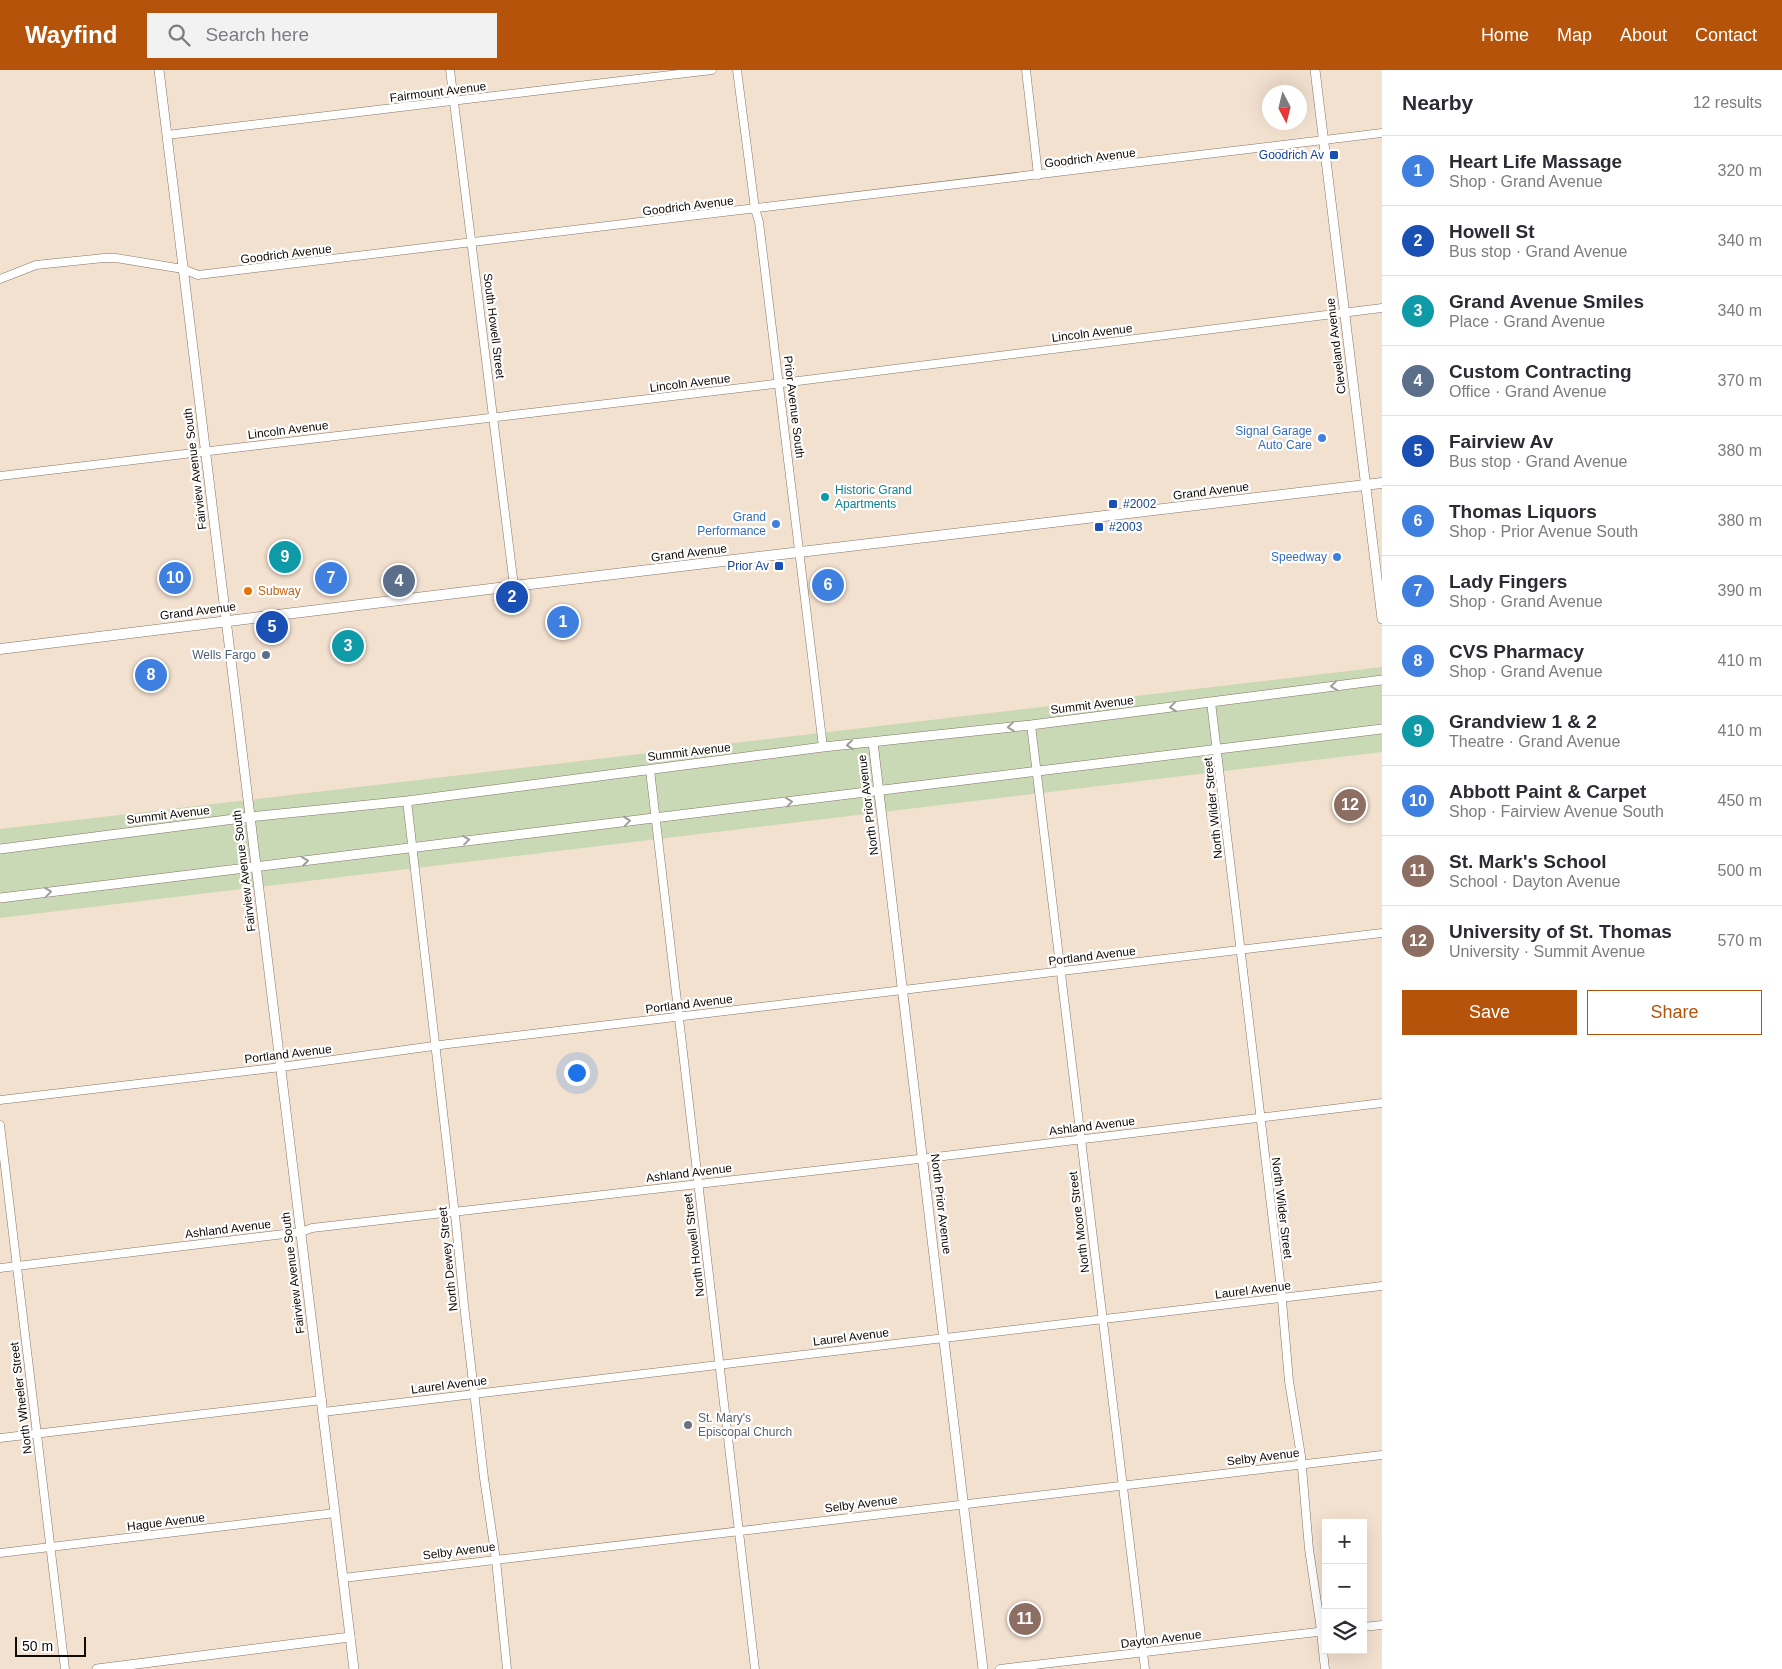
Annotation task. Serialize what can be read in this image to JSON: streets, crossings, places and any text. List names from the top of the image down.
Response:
{
  "streets": {
    "main road": ["Grand Avenue"],
    "street": [
      "Fairmount Avenue",
      "Goodrich Avenue",
      "South Howell Street",
      "Lincoln Avenue",
      "Cleveland Avenue",
      "Prior Avenue South",
      "Fairview Avenue South",
      "Summit Avenue",
      "North Prior Avenue",
      "North Wilder Street",
      "Portland Avenue",
      "Ashland Avenue",
      "North Moore Street",
      "North Howell Street",
      "North Dewey Street",
      "Laurel Avenue",
      "North Wheeler Street",
      "Selby Avenue",
      "Hague Avenue",
      "Dayton Avenue"
    ]
  },
  "crossings": [
    ["Fairmount Avenue", "South Howell Street"],
    ["Fairmount Avenue", "Fairview Avenue South"],
    ["Goodrich Avenue", "South Howell Street"],
    ["Goodrich Avenue", "Cleveland Avenue"],
    ["Goodrich Avenue", "Prior Avenue South"],
    ["Goodrich Avenue", "Fairview Avenue South"],
    ["South Howell Street", "Lincoln Avenue"],
    ["South Howell Street", "Grand Avenue"],
    ["Lincoln Avenue", "Cleveland Avenue"],
    ["Lincoln Avenue", "Prior Avenue South"],
    ["Lincoln Avenue", "Fairview Avenue South"],
    ["Cleveland Avenue", "Grand Avenue"],
    ["Prior Avenue South", "Grand Avenue"],
    ["Prior Avenue South", "Summit Avenue"],
    ["Fairview Avenue South", "Grand Avenue"],
    ["Fairview Avenue South", "Summit Avenue"],
    ["Fairview Avenue South", "Portland Avenue"],
    ["Fairview Avenue South", "Ashland Avenue"],
    ["Fairview Avenue South", "Laurel Avenue"],
    ["Fairview Avenue South", "Selby Avenue"],
    ["Fairview Avenue South", "Hague Avenue"],
    ["Summit Avenue", "North Prior Avenue"],
    ["Summit Avenue", "North Wilder Street"],
    ["Summit Avenue", "North Moore Street"],
    ["Summit Avenue", "North Dewey Street"],
    ["North Prior Avenue", "Portland Avenue"],
    ["North Prior Avenue", "Ashland Avenue"],
    ["North Prior Avenue", "Laurel Avenue"],
    ["North Prior Avenue", "Selby Avenue"],
    ["North Wilder Street", "Portland Avenue"],
    ["North Wilder Street", "Ashland Avenue"],
    ["North Wilder Street", "Laurel Avenue"],
    ["North Wilder Street", "Selby Avenue"],
    ["Portland Avenue", "North Moore Street"],
    ["Portland Avenue", "North Howell Street"],
    ["Portland Avenue", "North Dewey Street"],
    ["Ashland Avenue", "North Moore Street"],
    ["Ashland Avenue", "North Howell Street"],
    ["Ashland Avenue", "North Dewey Street"],
    ["Ashland Avenue", "North Wheeler Street"],
    ["North Moore Street", "Laurel Avenue"],
    ["North Moore Street", "Selby Avenue"],
    ["North Moore Street", "Dayton Avenue"],
    ["North Howell Street", "Laurel Avenue"],
    ["North Howell Street", "Selby Avenue"],
    ["North Dewey Street", "Laurel Avenue"],
    ["North Dewey Street", "Selby Avenue"],
    ["North Wheeler Street", "Hague Avenue"]
  ],
  "places": {
    "transit": [
      "Goodrich Av",
      "#2002",
      "#2003",
      "Prior Av"
    ],
    "other": [
      "Signal Garage Auto Care",
      "Historic Grand Apartments",
      "Grand Performance",
      "Speedway",
      "Subway",
      "Wells Fargo",
      "St. Mary's Episcopal Church"
    ]
  },
  "scale_bar": "50 m",
  "north": "bottom",
  "page": {
    "header": "Wayfind",
    "search": "Search here",
    "nav": [
      "Home",
      "Map",
      "About",
      "Contact"
    ],
    "heading": ["Nearby", "12 results"],
    "list": [
      {
        "mark": "1",
        "name": "Heart Life Massage",
        "note": "Shop · Grand Avenue",
        "value": "320 m"
      },
      {
        "mark": "2",
        "name": "Howell St",
        "note": "Bus stop · Grand Avenue",
        "value": "340 m"
      },
      {
        "mark": "3",
        "name": "Grand Avenue Smiles",
        "note": "Place · Grand Avenue",
        "value": "340 m"
      },
      {
        "mark": "4",
        "name": "Custom Contracting",
        "note": "Office · Grand Avenue",
        "value": "370 m"
      },
      {
        "mark": "5",
        "name": "Fairview Av",
        "note": "Bus stop · Grand Avenue",
        "value": "380 m"
      },
      {
        "mark": "6",
        "name": "Thomas Liquors",
        "note": "Shop · Prior Avenue South",
        "value": "380 m"
      },
      {
        "mark": "7",
        "name": "Lady Fingers",
        "note": "Shop · Grand Avenue",
        "value": "390 m"
      },
      {
        "mark": "8",
        "name": "CVS Pharmacy",
        "note": "Shop · Grand Avenue",
        "value": "410 m"
      },
      {
        "mark": "9",
        "name": "Grandview 1 & 2",
        "note": "Theatre · Grand Avenue",
        "value": "410 m"
      },
      {
        "mark": "10",
        "name": "Abbott Paint & Carpet",
        "note": "Shop · Fairview Avenue South",
        "value": "450 m"
      },
      {
        "mark": "11",
        "name": "St. Mark's School",
        "note": "School · Dayton Avenue",
        "value": "500 m"
      },
      {
        "mark": "12",
        "name": "University of St. Thomas",
        "note": "University · Summit Avenue",
        "value": "570 m"
      }
    ],
    "pins": [
      "9",
      "7",
      "10",
      "4",
      "6",
      "2",
      "1",
      "5",
      "3",
      "8",
      "12",
      "11"
    ],
    "buttons": ["Save", "Share"],
    "map_buttons": ["+", "−"],
    "scale": "50 m"
  }
}
